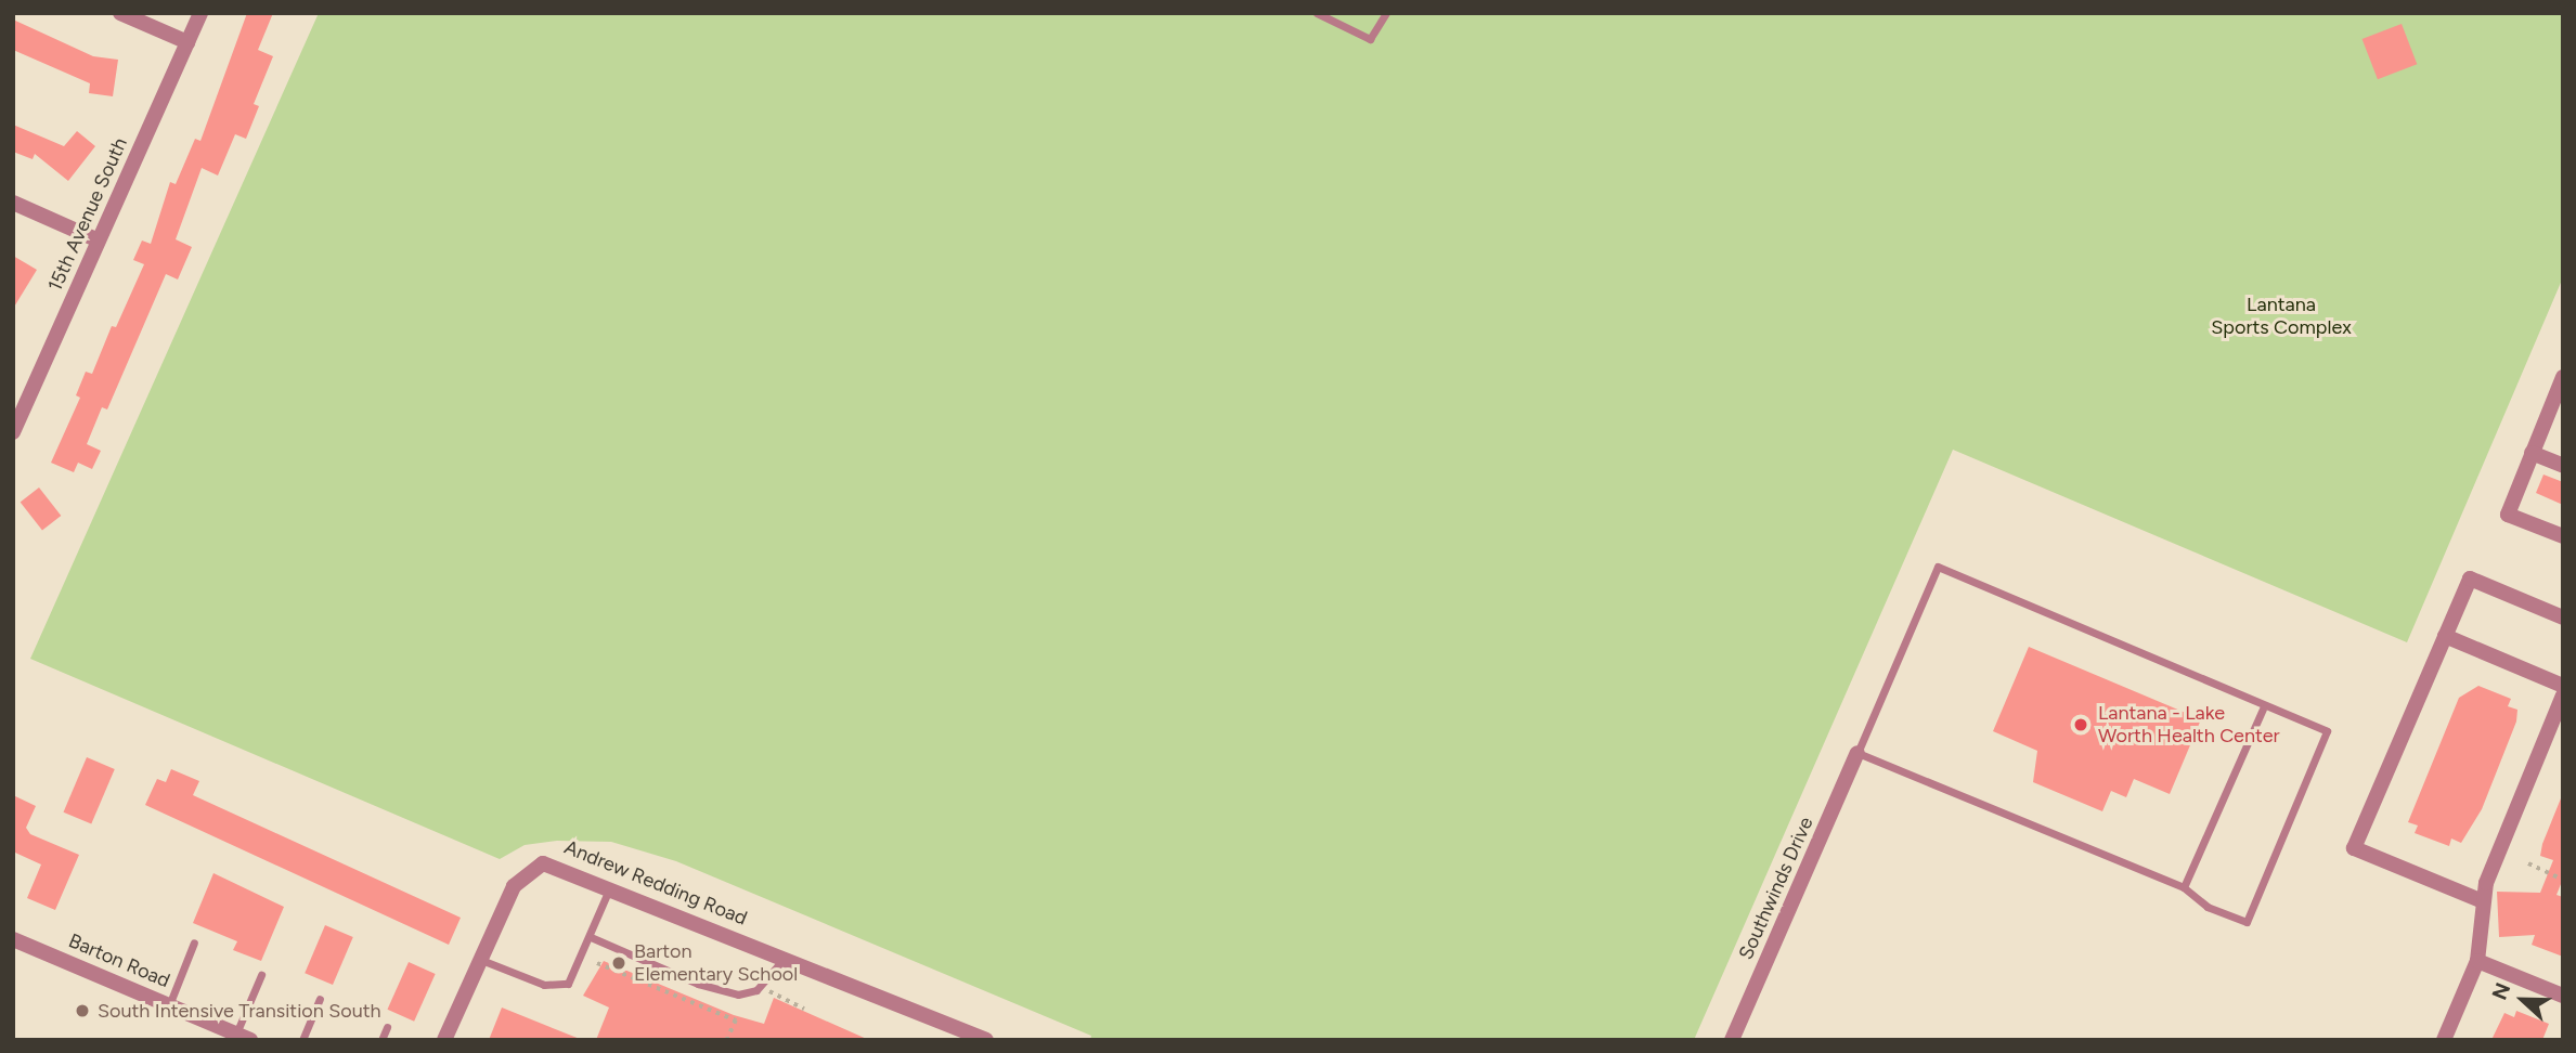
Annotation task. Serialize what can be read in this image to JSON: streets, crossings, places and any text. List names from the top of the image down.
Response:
{
  "streets": {
    "street": [
      "15th Avenue South",
      "Andrew Redding Road",
      "Southwinds Drive",
      "Barton Road"
    ]
  },
  "parks": ["Lantana Sports Complex"],
  "places": ["Lantana - Lake Worth Health Center", "Barton Elementary School", "South Intensive Transition South"],
  "north": "left"
}
